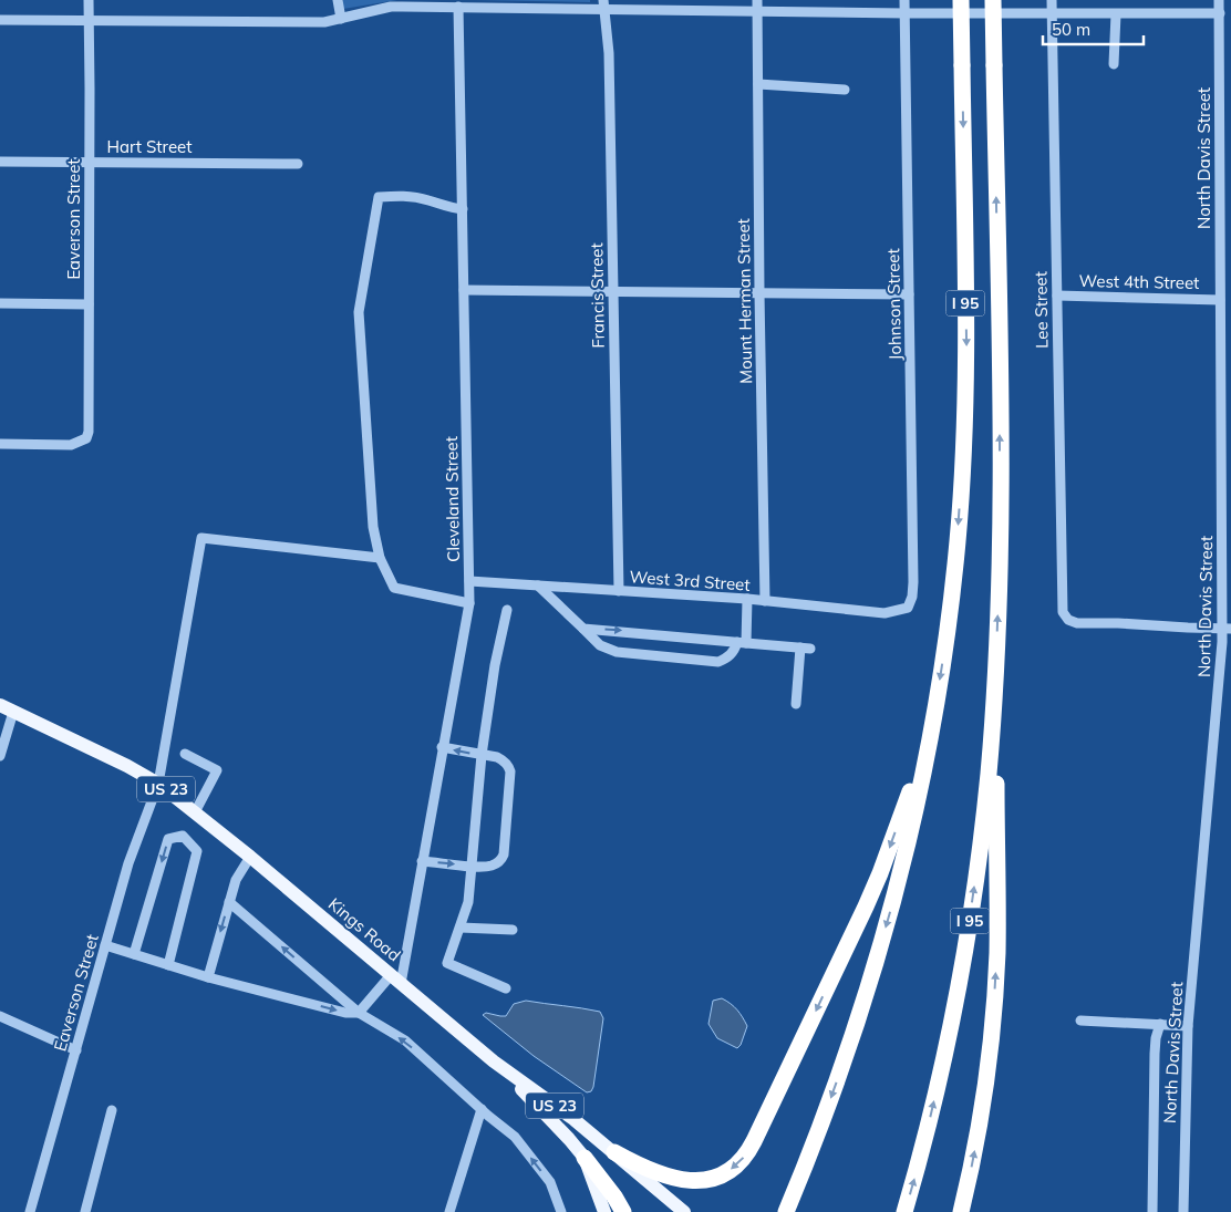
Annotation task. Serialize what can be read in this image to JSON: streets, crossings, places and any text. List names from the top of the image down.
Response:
{
  "streets": {
    "highway": ["I 95"],
    "main road": ["US 23", "Kings Road"],
    "street": [
      "Hart Street",
      "North Davis Street",
      "Eaverson Street",
      "West 4th Street",
      "Francis Street",
      "Mount Herman Street",
      "Johnson Street",
      "Lee Street",
      "Cleveland Street",
      "West 3rd Street"
    ]
  },
  "crossings": [
    ["Hart Street", "Eaverson Street"],
    ["North Davis Street", "West 4th Street"],
    ["North Davis Street", "Lee Street"],
    ["Eaverson Street", "Kings Road"],
    ["West 4th Street", "Lee Street"],
    ["Francis Street", "West 3rd Street"],
    ["Mount Herman Street", "West 3rd Street"],
    ["Johnson Street", "West 3rd Street"],
    ["Cleveland Street", "West 3rd Street"],
    ["Cleveland Street", "Kings Road"],
    ["US 23", "Kings Road"]
  ],
  "scale_bar": "50 m"
}
